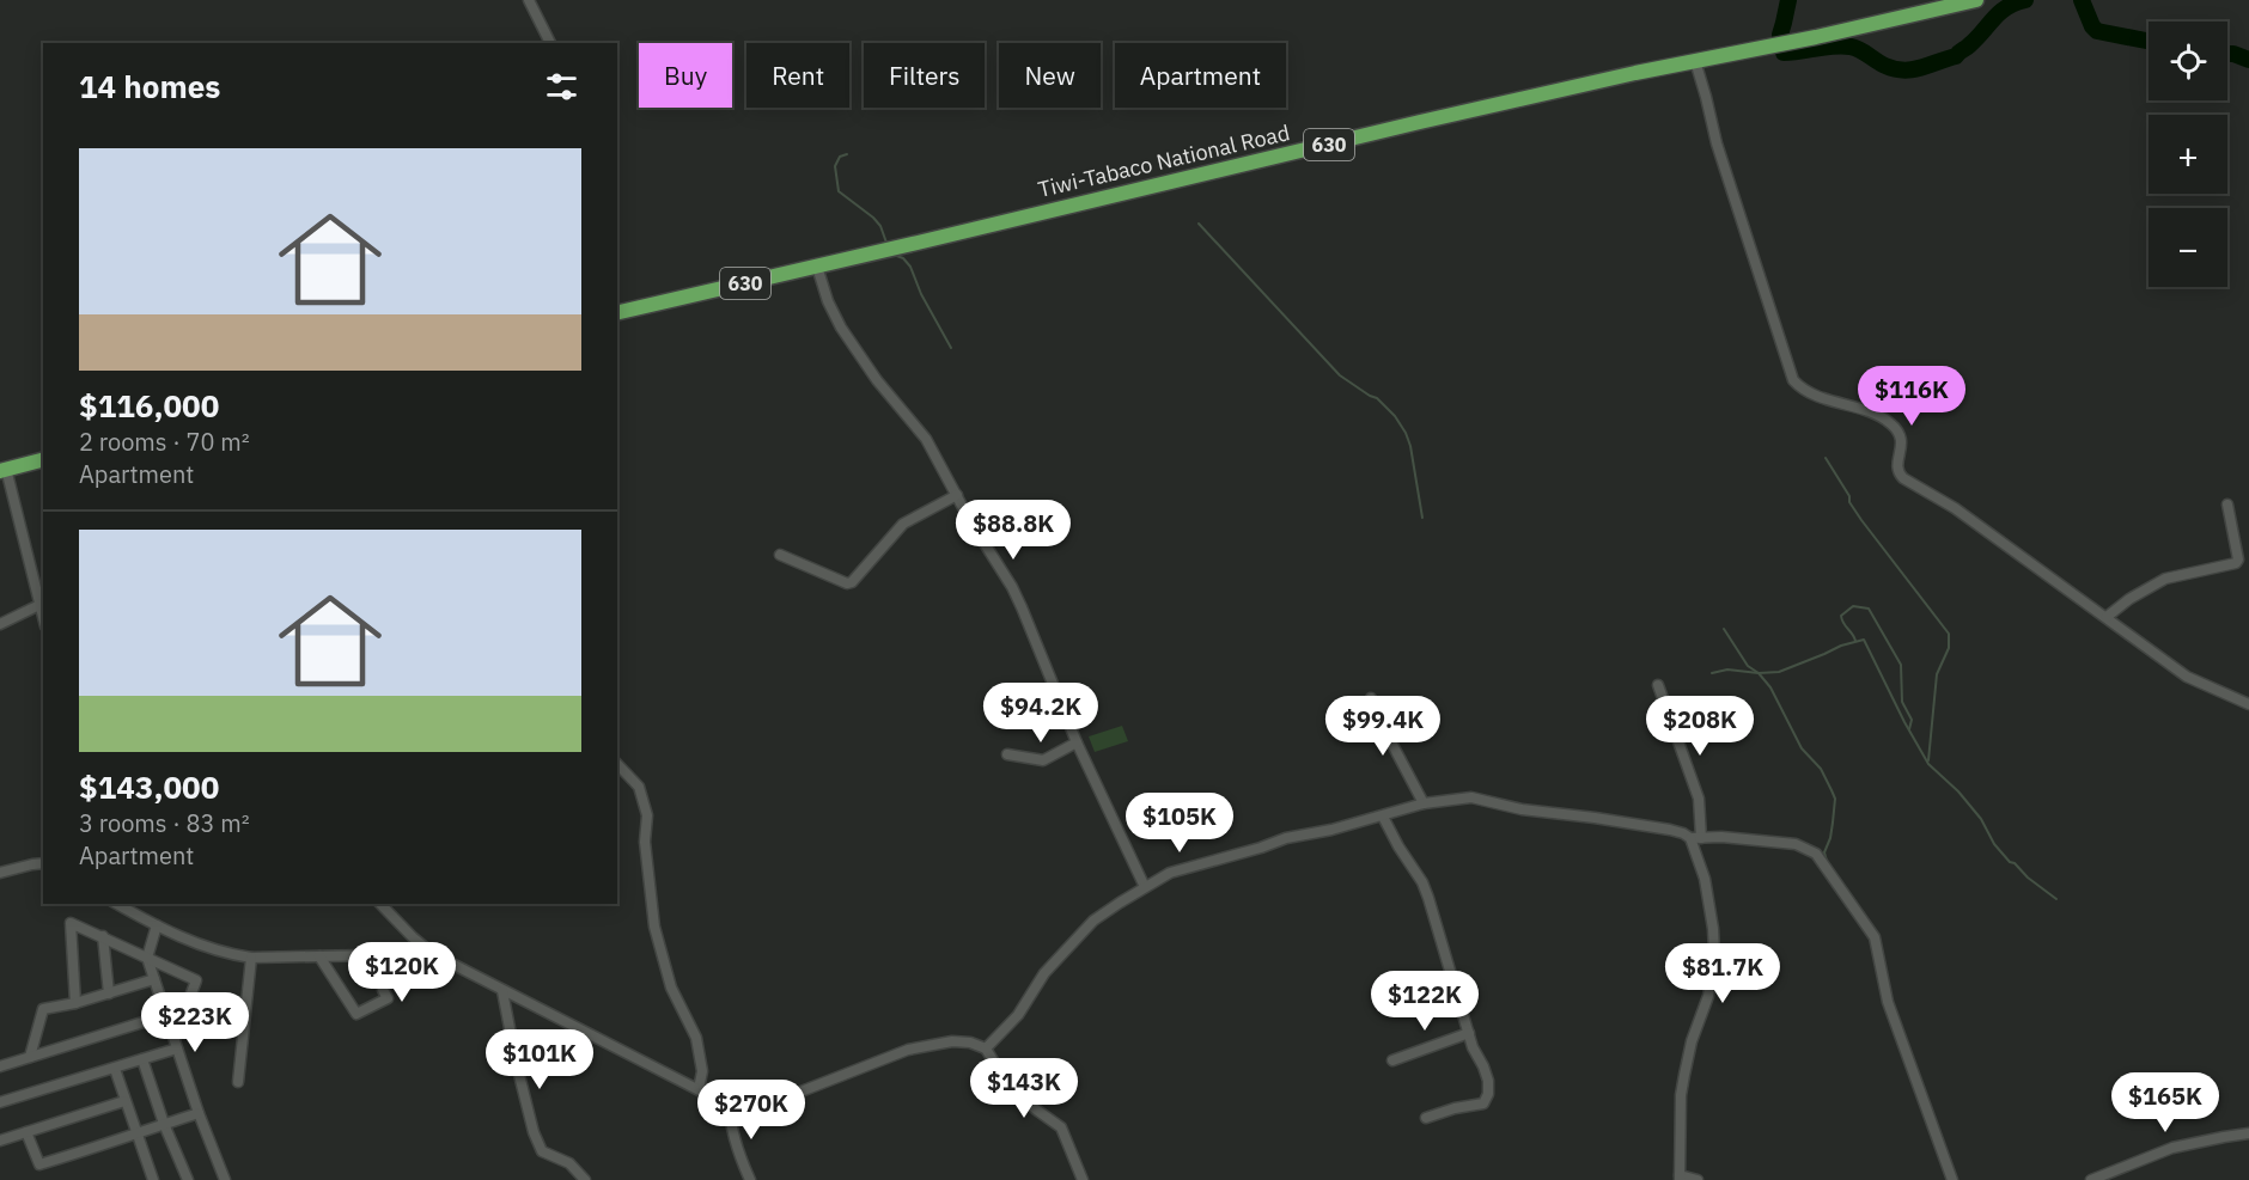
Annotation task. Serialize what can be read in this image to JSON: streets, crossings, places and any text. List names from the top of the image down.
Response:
{
  "streets": {
    "main road": ["630", "Tiwi-Tabaco National Road"]
  },
  "page": {
    "map_buttons": ["+", "−"],
    "chip": [
      "Buy",
      "Rent",
      "Filters",
      "New",
      "Apartment"
    ],
    "heading": "14 homes",
    "list": [
      {
        "name": "$116,000",
        "note": "2 rooms · 70 m² · Apartment"
      },
      {
        "name": "$143,000",
        "note": "3 rooms · 83 m² · Apartment"
      }
    ],
    "price": [
      "$116K",
      "$88.8K",
      "$94.2K",
      "$99.4K",
      "$208K",
      "$105K",
      "$120K",
      "$81.7K",
      "$122K",
      "$223K",
      "$101K",
      "$143K",
      "$165K",
      "$270K"
    ]
  }
}
